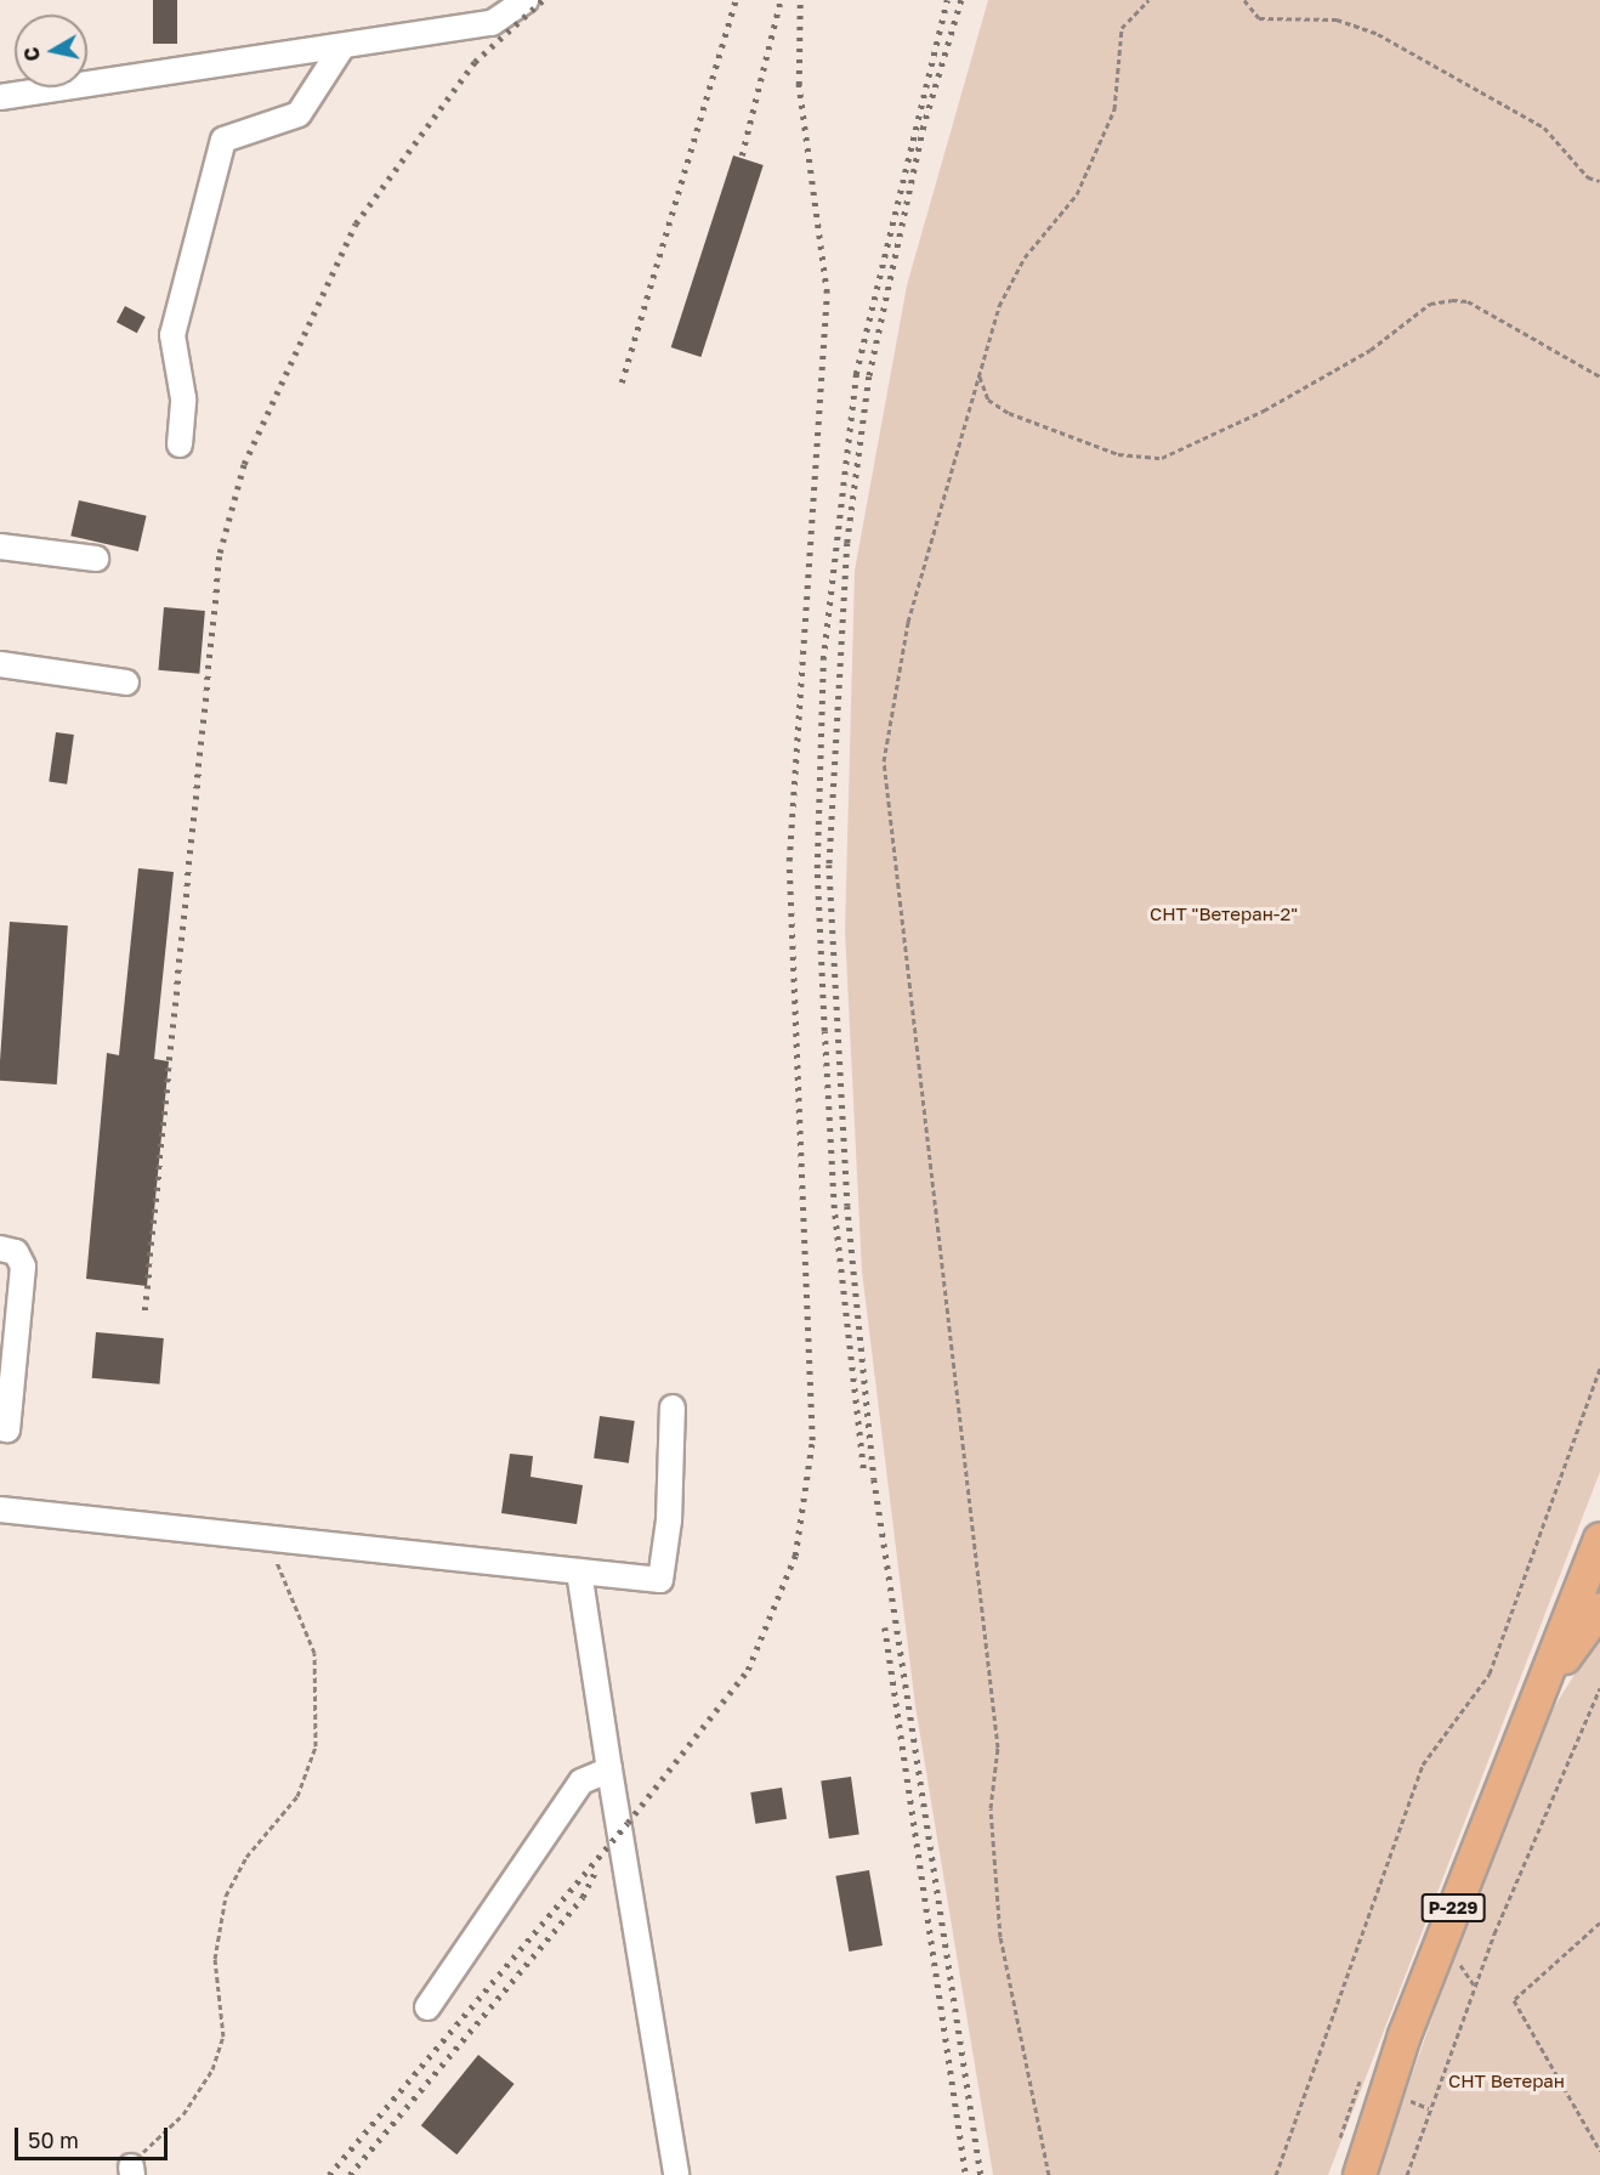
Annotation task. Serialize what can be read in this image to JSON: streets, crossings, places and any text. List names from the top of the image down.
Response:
{
  "streets": {
    "main road": ["Р-229"]
  },
  "parks": ["СНТ \"Ветеран-2\"", "СНТ Ветеран"],
  "scale_bar": "50 m",
  "north": "left"
}
